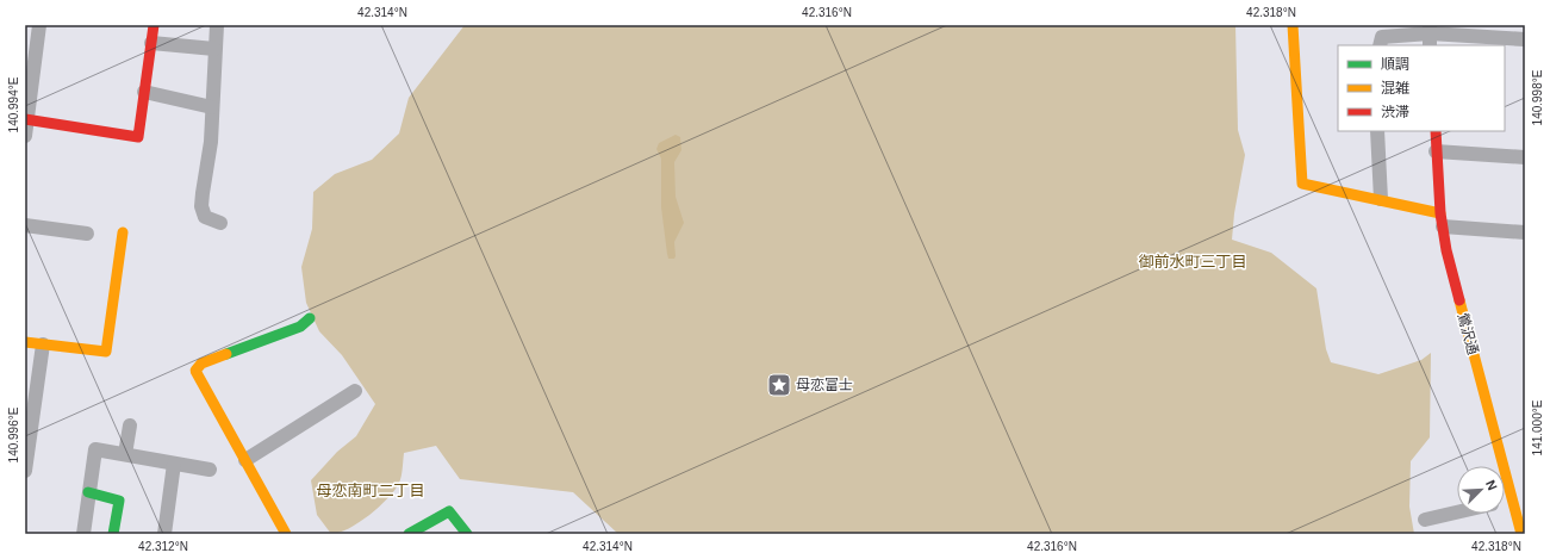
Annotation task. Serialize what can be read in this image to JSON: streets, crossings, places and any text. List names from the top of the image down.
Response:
{
  "streets": {
    "street": ["鶯沢通"]
  },
  "districts": ["御前水町三丁目", "母恋南町二丁目"],
  "places": {
    "place": ["母恋富士"]
  },
  "legend": ["順調", "混雑", "渋滞"],
  "north": "top right",
  "coordinates": [
    "42.314°N",
    "42.316°N",
    "42.318°N",
    "140.998°E",
    "140.994°E",
    "141.000°E",
    "140.996°E",
    "42.312°N"
  ]
}
